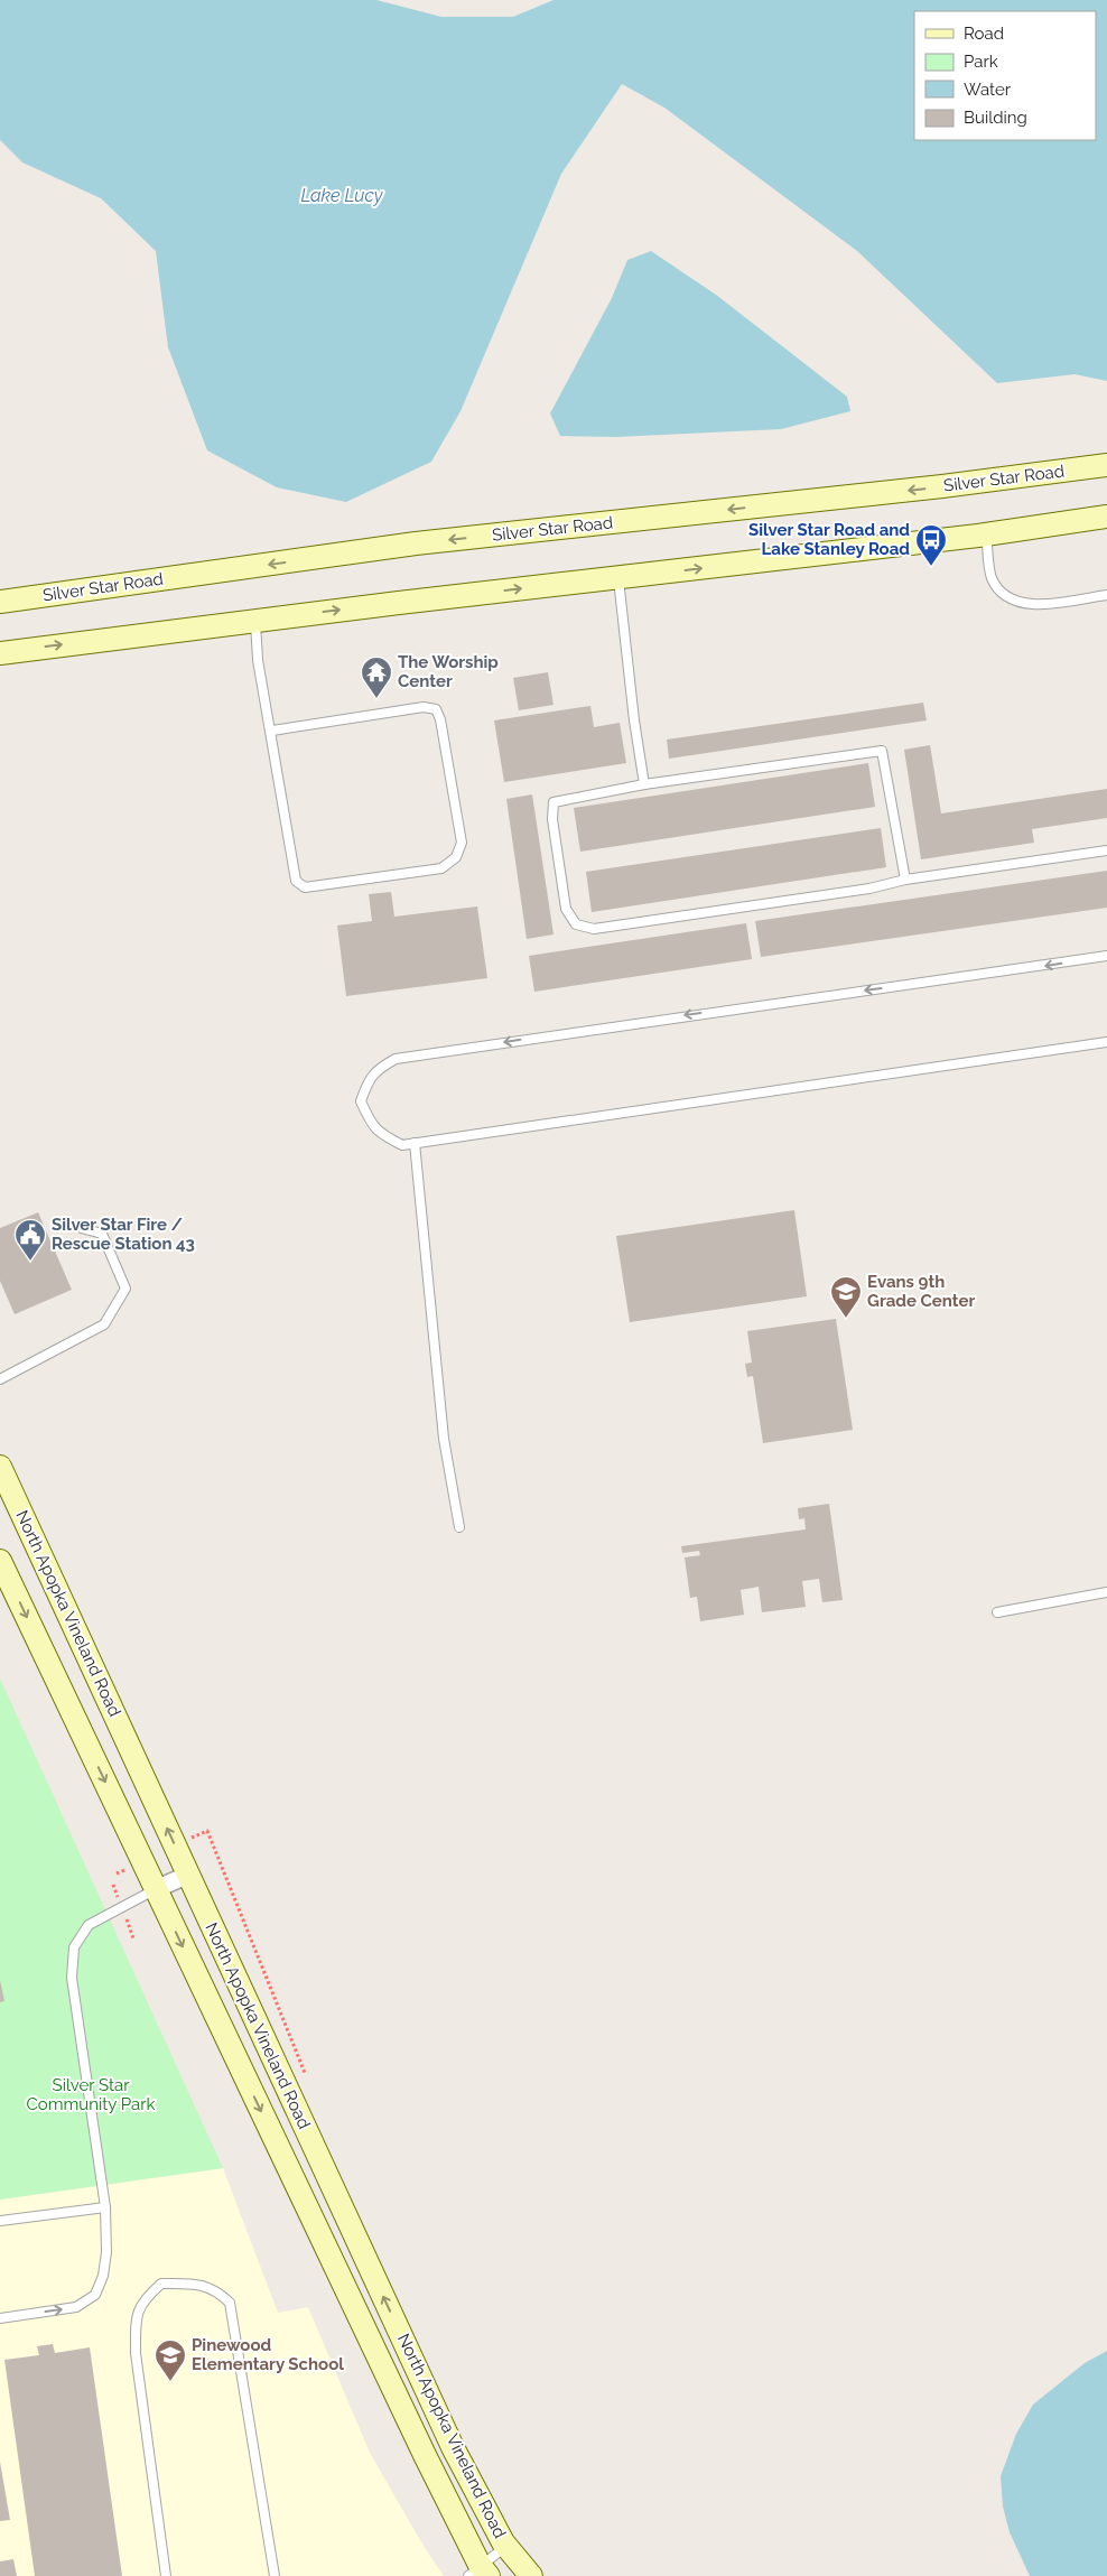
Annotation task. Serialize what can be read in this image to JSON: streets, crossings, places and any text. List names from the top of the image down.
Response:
{
  "streets": {
    "main road": ["Silver Star Road", "North Apopka Vineland Road"]
  },
  "water": ["Lake Lucy"],
  "parks": ["Silver Star Community Park"],
  "places": {
    "bus stop": ["Silver Star Road and Lake Stanley Road"],
    "temple": ["The Worship Center"],
    "public building": ["Silver Star Fire / Rescue Station 43"],
    "school or university": ["Evans 9th Grade Center", "Pinewood Elementary School"]
  },
  "legend": [
    "Road",
    "Park",
    "Water",
    "Building"
  ]
}
